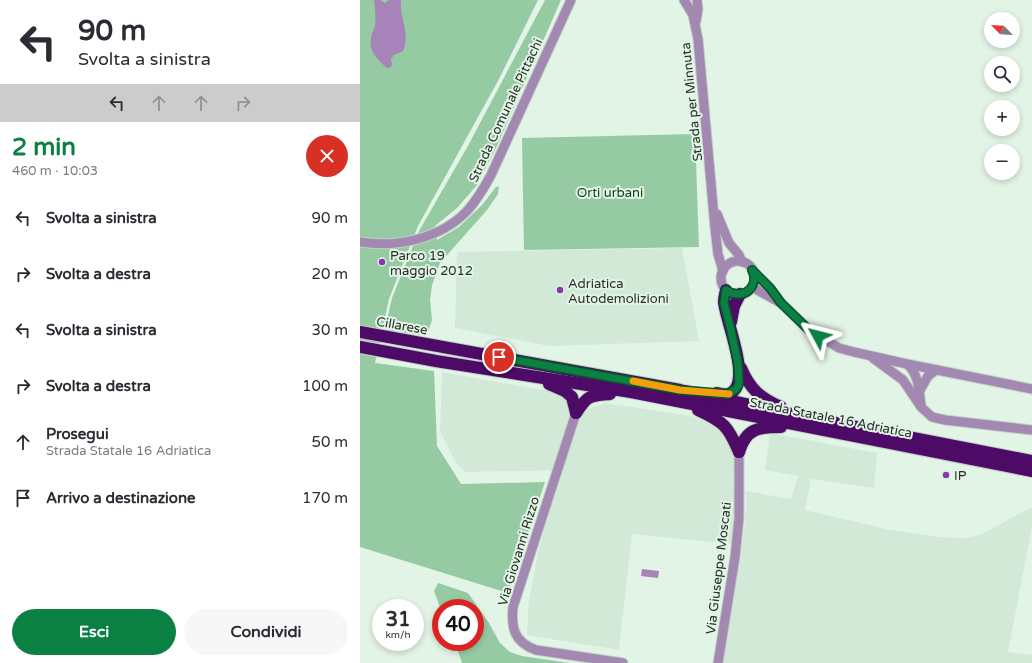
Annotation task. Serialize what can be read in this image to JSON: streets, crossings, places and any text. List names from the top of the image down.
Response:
{
  "streets": {
    "highway": ["Cillarese", "Strada Statale 16 Adriatica"],
    "street": [
      "Strada per Minnuta",
      "Strada Comunale Pittachi",
      "Via Giovanni Rizzo",
      "Via Giuseppe Moscati"
    ]
  },
  "crossings": [
    ["Cillarese", "Strada Statale 16 Adriatica"]
  ],
  "parks": ["Orti urbani"],
  "places": ["Parco 19 maggio 2012", "Adriatica Autodemolizioni", "IP"],
  "north": "top left",
  "page": {
    "turn": ["90 m", "Svolta a sinistra"],
    "map_buttons": ["+", "−"],
    "heading": ["2 min", "460 m · 10:03"],
    "list": [
      {
        "name": "Svolta a sinistra",
        "value": "90 m"
      },
      {
        "name": "Svolta a destra",
        "value": "20 m"
      },
      {
        "name": "Svolta a sinistra",
        "value": "30 m"
      },
      {
        "name": "Svolta a destra",
        "value": "100 m"
      },
      {
        "name": "Prosegui",
        "note": "Strada Statale 16 Adriatica",
        "value": "50 m"
      },
      {
        "name": "Arrivo a destinazione",
        "value": "170 m"
      }
    ],
    "speed": "31 km/h",
    "limit": "40",
    "buttons": ["Esci", "Condividi"]
  }
}
